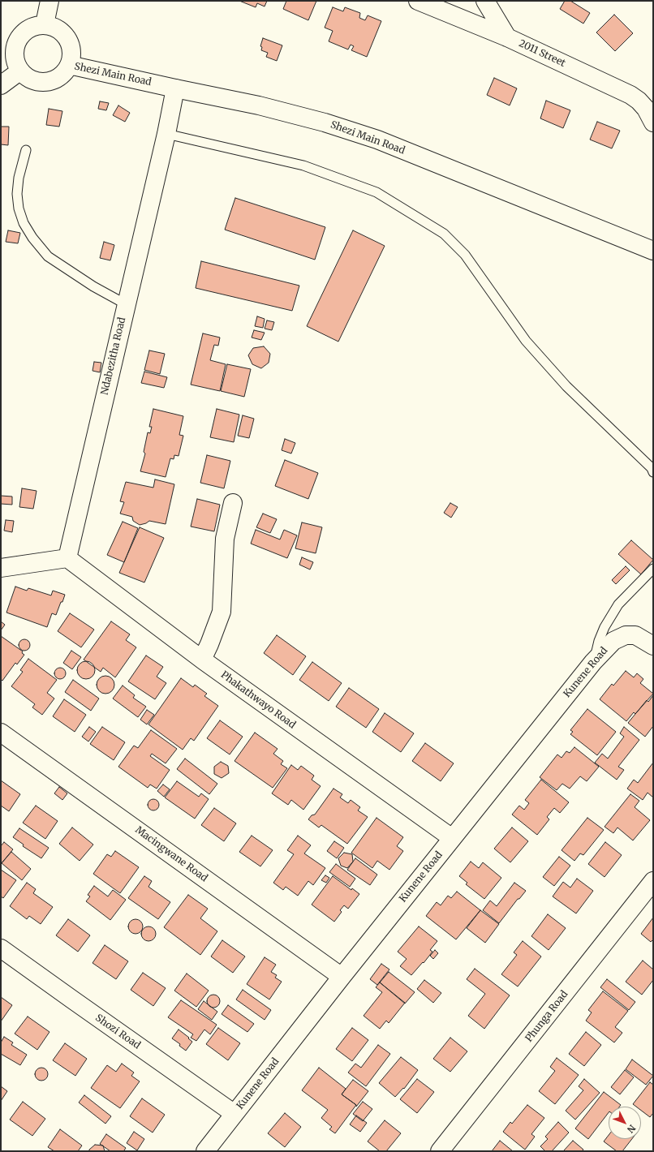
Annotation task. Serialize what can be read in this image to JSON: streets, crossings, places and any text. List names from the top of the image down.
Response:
{
  "streets": {
    "street": [
      "2011 Street",
      "Shezi Main Road",
      "Ndabezitha Road",
      "Kunene Road",
      "Phakathwayo Road",
      "Macingwane Road",
      "Phunga Road",
      "Shozi Road"
    ]
  },
  "crossings": [
    ["Shezi Main Road", "Ndabezitha Road"],
    ["Ndabezitha Road", "Phakathwayo Road"],
    ["Kunene Road", "Phakathwayo Road"],
    ["Kunene Road", "Macingwane Road"],
    ["Kunene Road", "Shozi Road"]
  ],
  "north": "bottom right"
}
